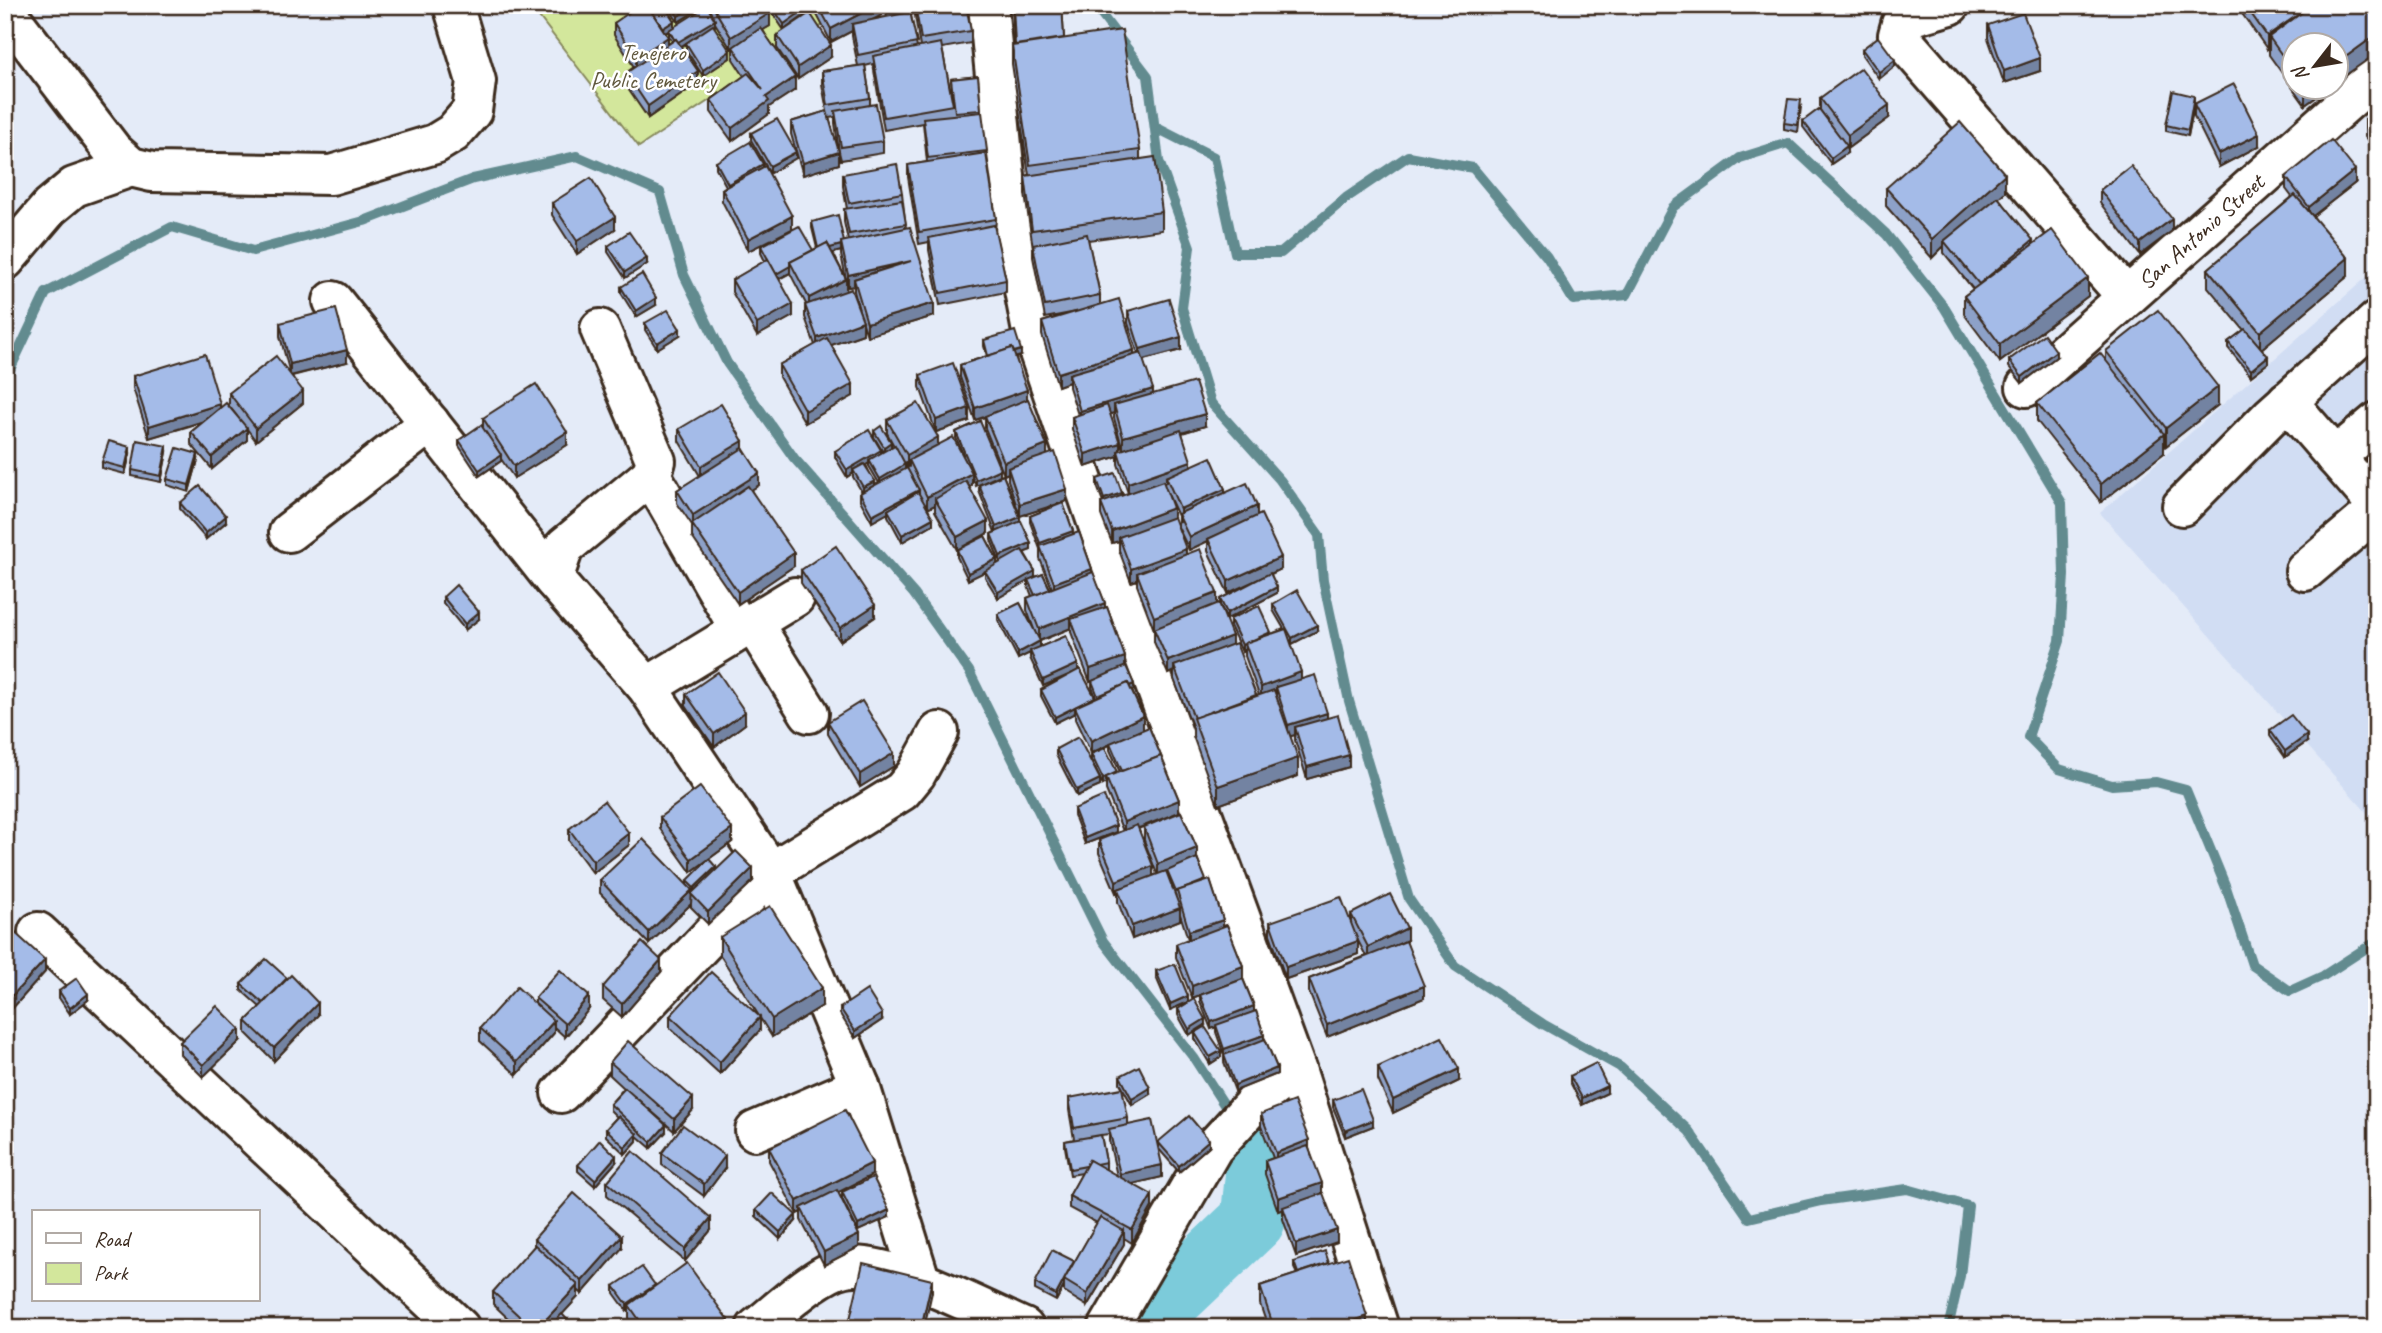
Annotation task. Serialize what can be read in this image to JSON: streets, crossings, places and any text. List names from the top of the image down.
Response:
{
  "streets": {
    "street": ["San Antonio Street"]
  },
  "parks": ["Tenejero Public Cemetery"],
  "legend": ["Road", "Park"],
  "north": "bottom left"
}
